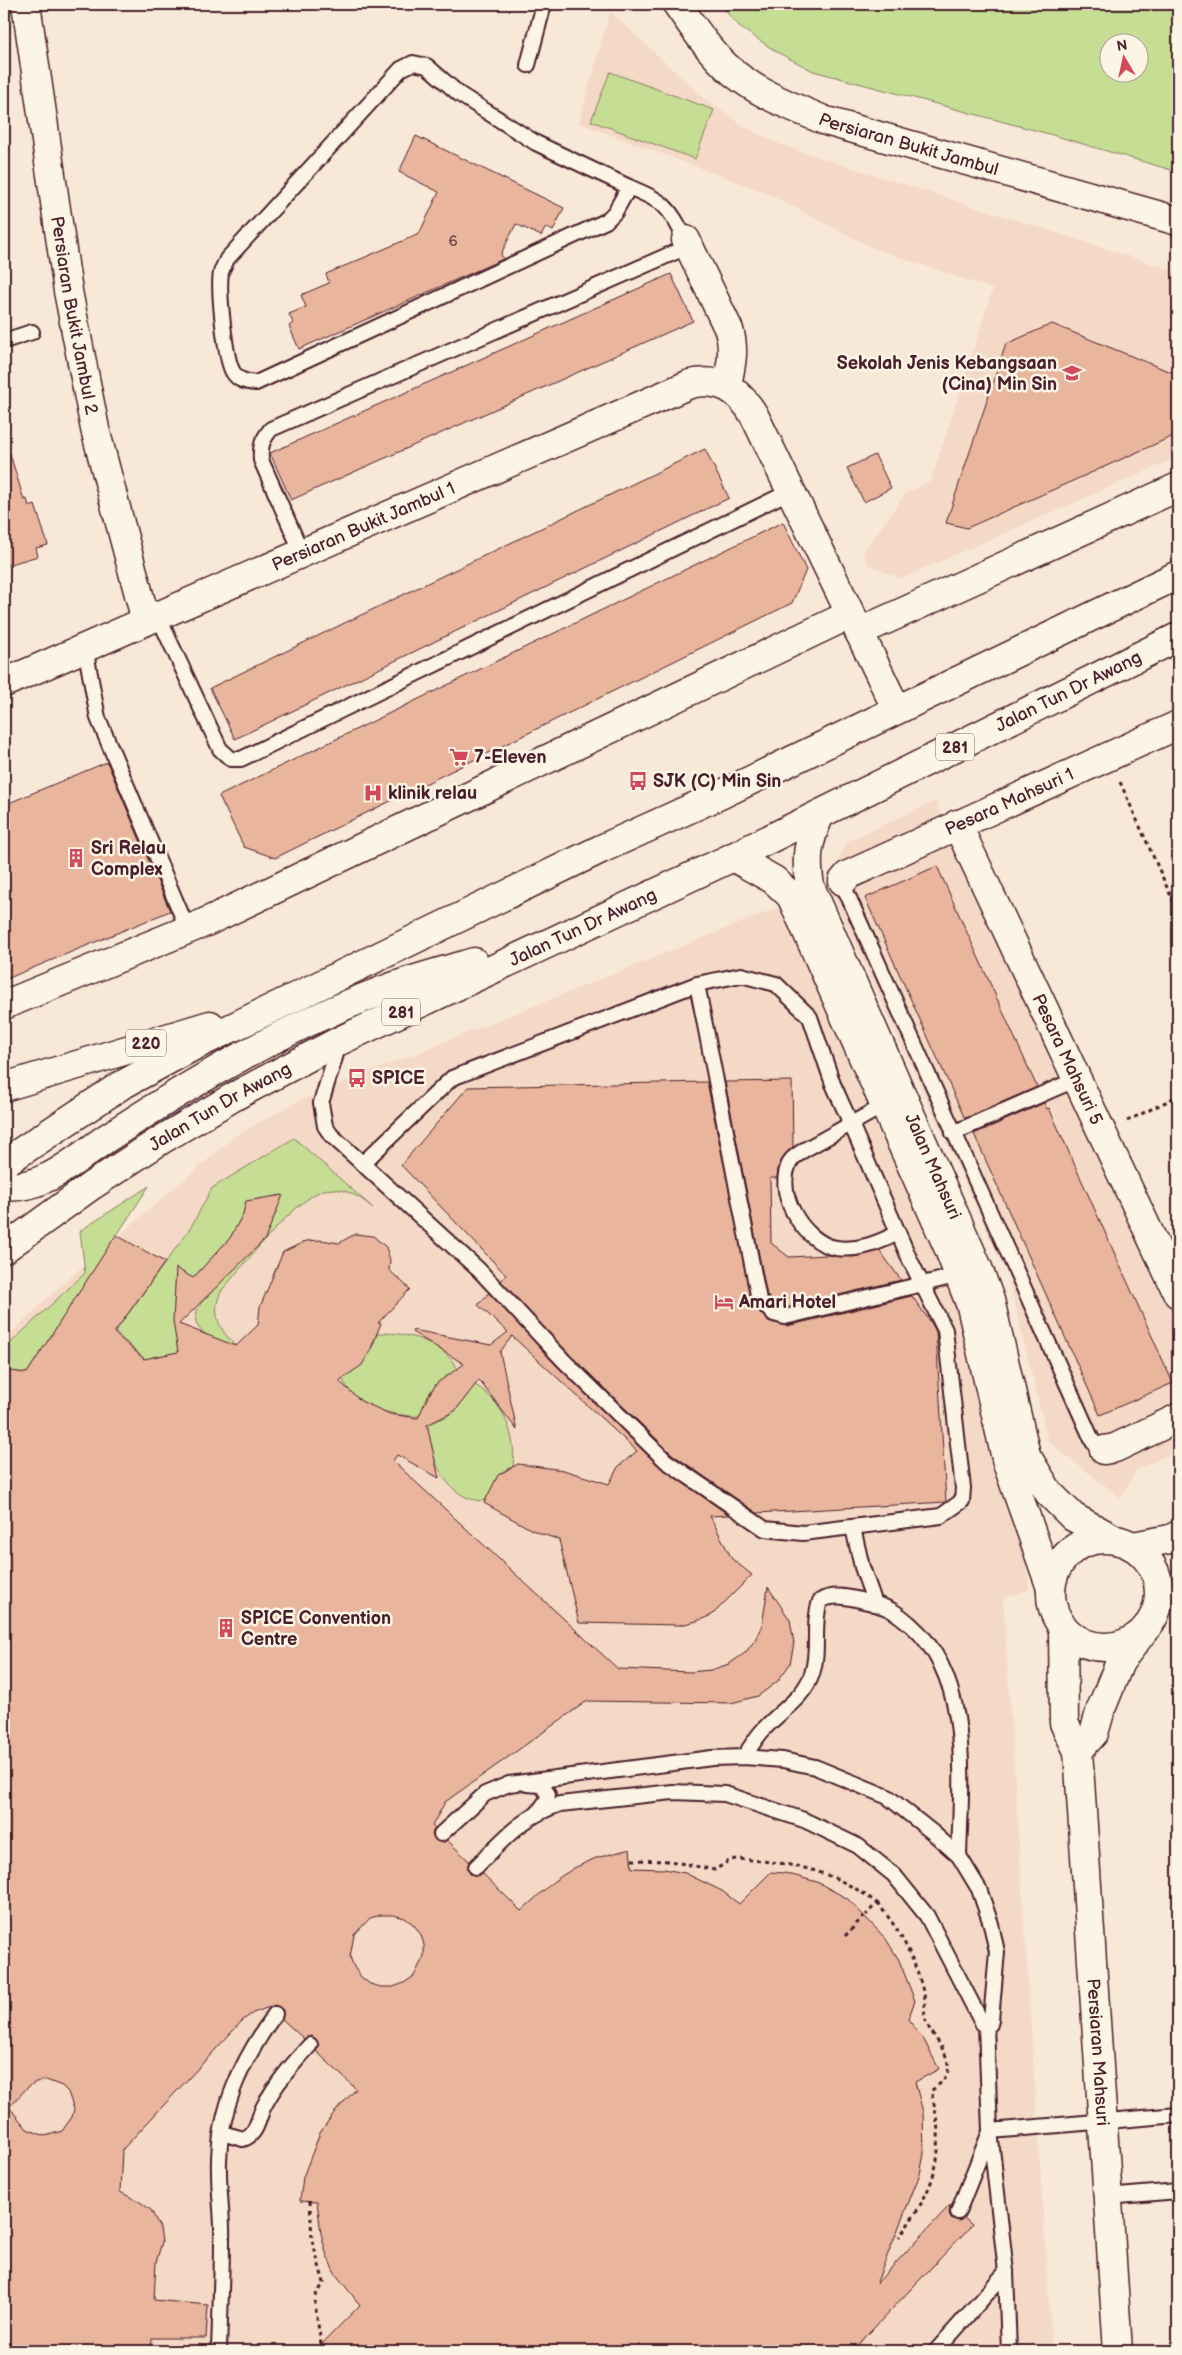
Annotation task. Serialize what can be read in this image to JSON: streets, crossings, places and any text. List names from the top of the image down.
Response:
{
  "streets": {
    "street": [
      "Persiaran Bukit Jambul",
      "Persiaran Bukit Jambul 2",
      "Persiaran Bukit Jambul 1",
      "Jalan Tun Dr Awang",
      "281",
      "Pesara Mahsuri 1",
      "220",
      "Pesara Mahsuri 5",
      "Jalan Mahsuri",
      "Persiaran Mahsuri"
    ]
  },
  "crossings": [
    ["Persiaran Bukit Jambul 2", "Persiaran Bukit Jambul 1"],
    ["Pesara Mahsuri 1", "Pesara Mahsuri 5"]
  ],
  "places": {
    "school or university": ["Sekolah Jenis Kebangsaan (Cina) Min Sin"],
    "supermarket": ["7-Eleven"],
    "bus stop": ["SJK (C) Min Sin", "SPICE"],
    "hospital": ["klinik relau"],
    "building": ["Sri Relau Complex", "SPICE Convention Centre"],
    "hotel": ["Amari Hotel"]
  },
  "house_numbers": ["6"],
  "north": "top"
}
